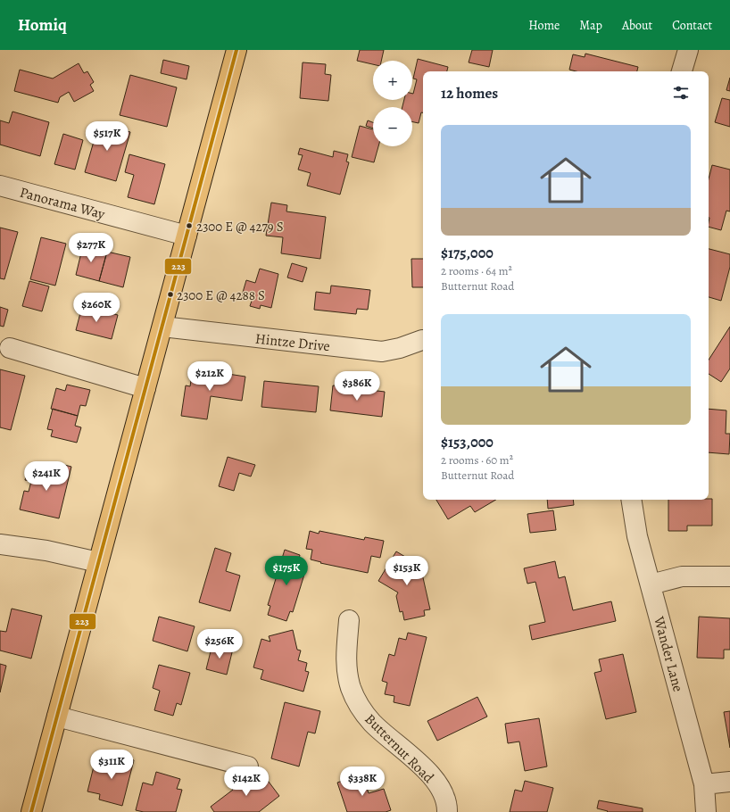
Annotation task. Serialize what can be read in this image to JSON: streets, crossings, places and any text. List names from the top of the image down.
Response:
{
  "streets": {
    "street": [
      "Panorama Way",
      "Hintze Drive",
      "Wander Lane",
      "Butternut Road"
    ]
  },
  "places": ["2300 E @ 4279 S", "2300 E @ 4288 S"],
  "lines": ["transit line 223"],
  "page": {
    "header": "Homiq",
    "nav": [
      "Home",
      "Map",
      "About",
      "Contact"
    ],
    "map_buttons": ["+", "−"],
    "heading": "12 homes",
    "list": [
      {
        "name": "$175,000",
        "note": "2 rooms · 64 m² · Butternut Road"
      },
      {
        "name": "$153,000",
        "note": "2 rooms · 60 m² · Butternut Road"
      }
    ],
    "price": [
      "$517K",
      "$277K",
      "$260K",
      "$212K",
      "$386K",
      "$241K",
      "$175K",
      "$153K",
      "$256K",
      "$311K",
      "$142K",
      "$338K"
    ]
  }
}
